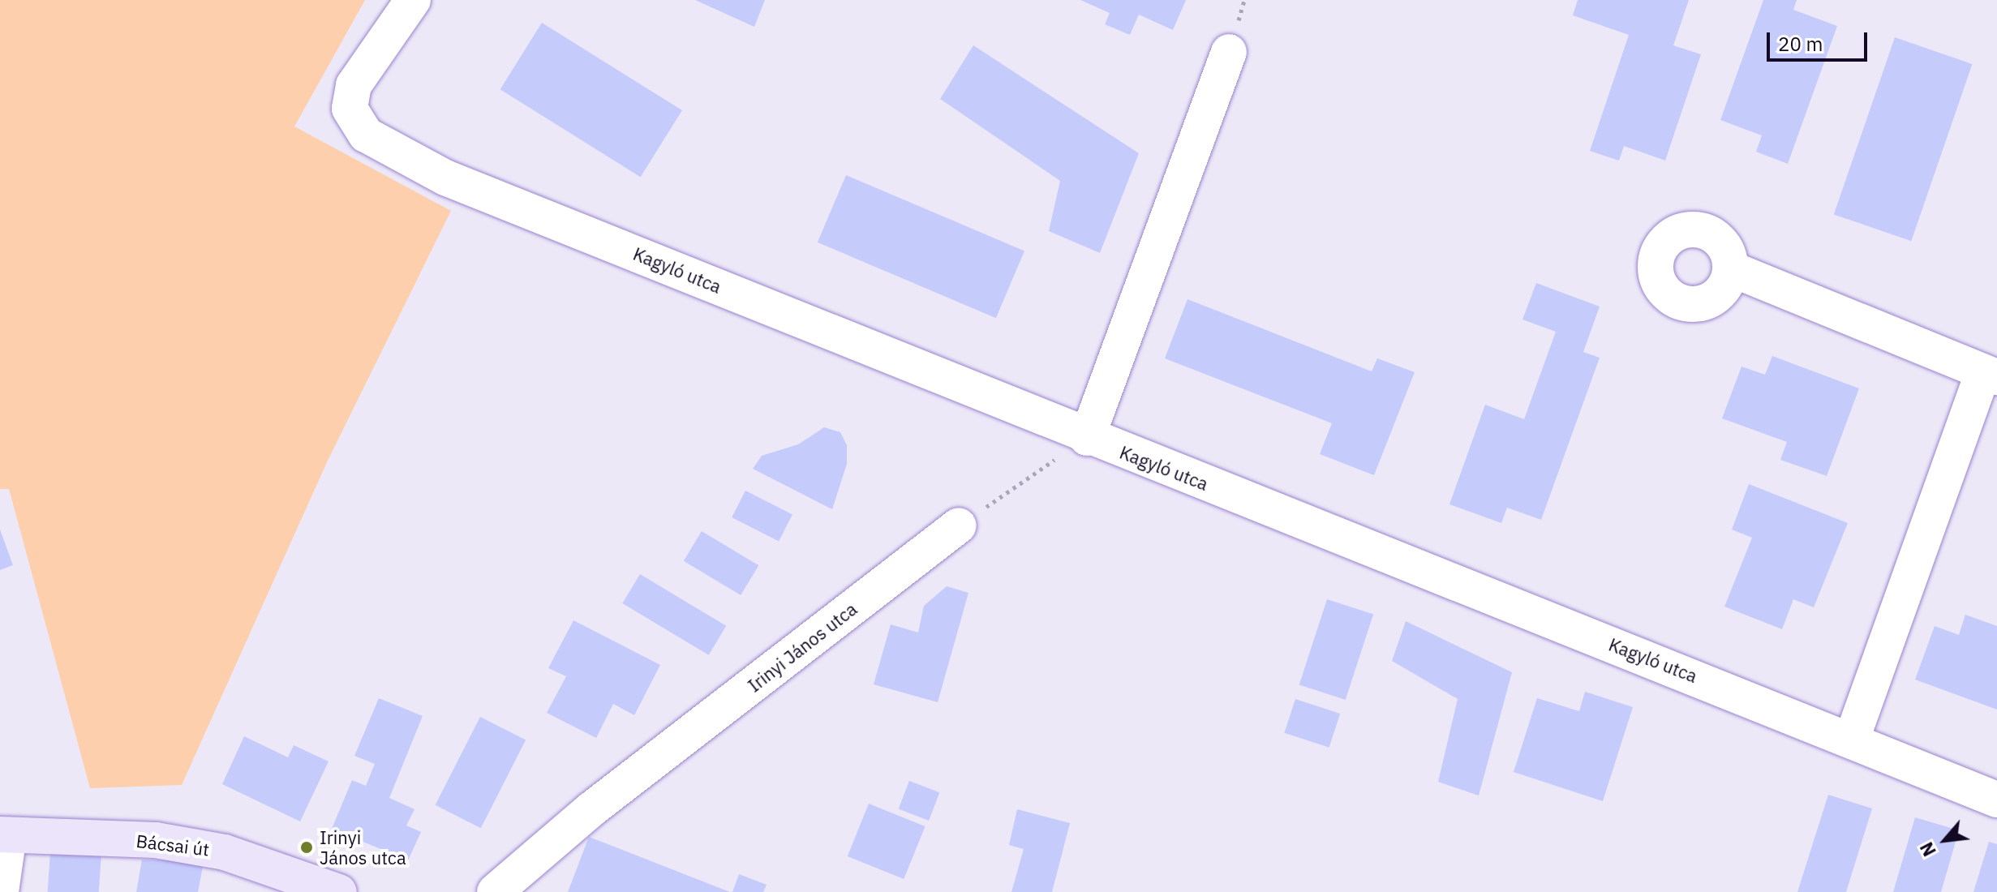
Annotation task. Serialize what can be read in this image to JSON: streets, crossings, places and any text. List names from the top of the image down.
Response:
{
  "streets": {
    "main road": ["Bácsai út"],
    "street": ["Kagyló utca", "Irinyi János utca"]
  },
  "places": ["Irinyi János utca"],
  "scale_bar": "20 m",
  "north": "bottom left"
}
